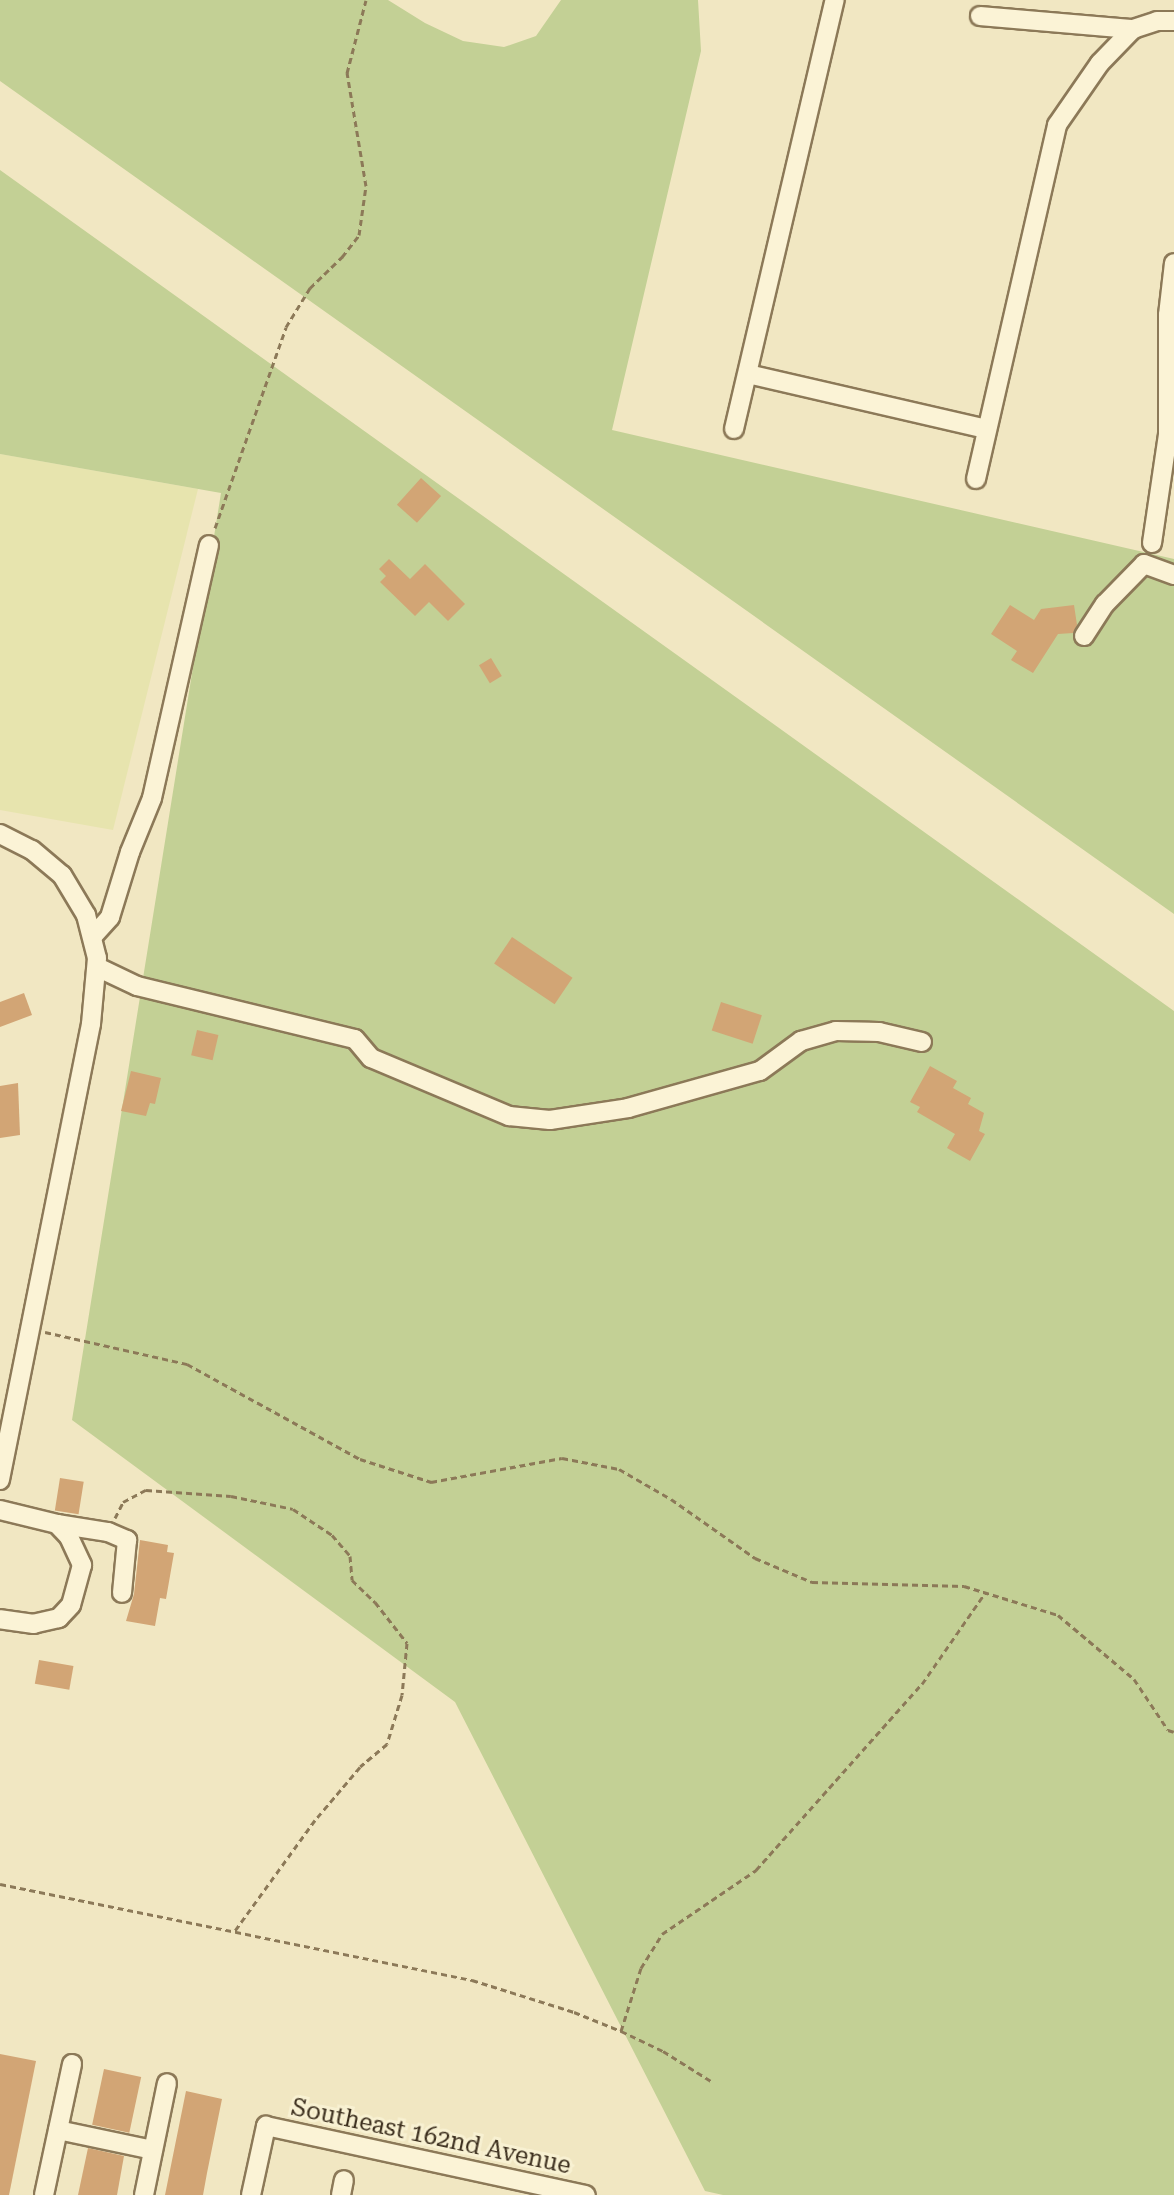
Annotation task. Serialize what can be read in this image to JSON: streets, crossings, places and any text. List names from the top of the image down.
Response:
{
  "streets": {
    "street": ["Southeast 162nd Avenue"]
  }
}
